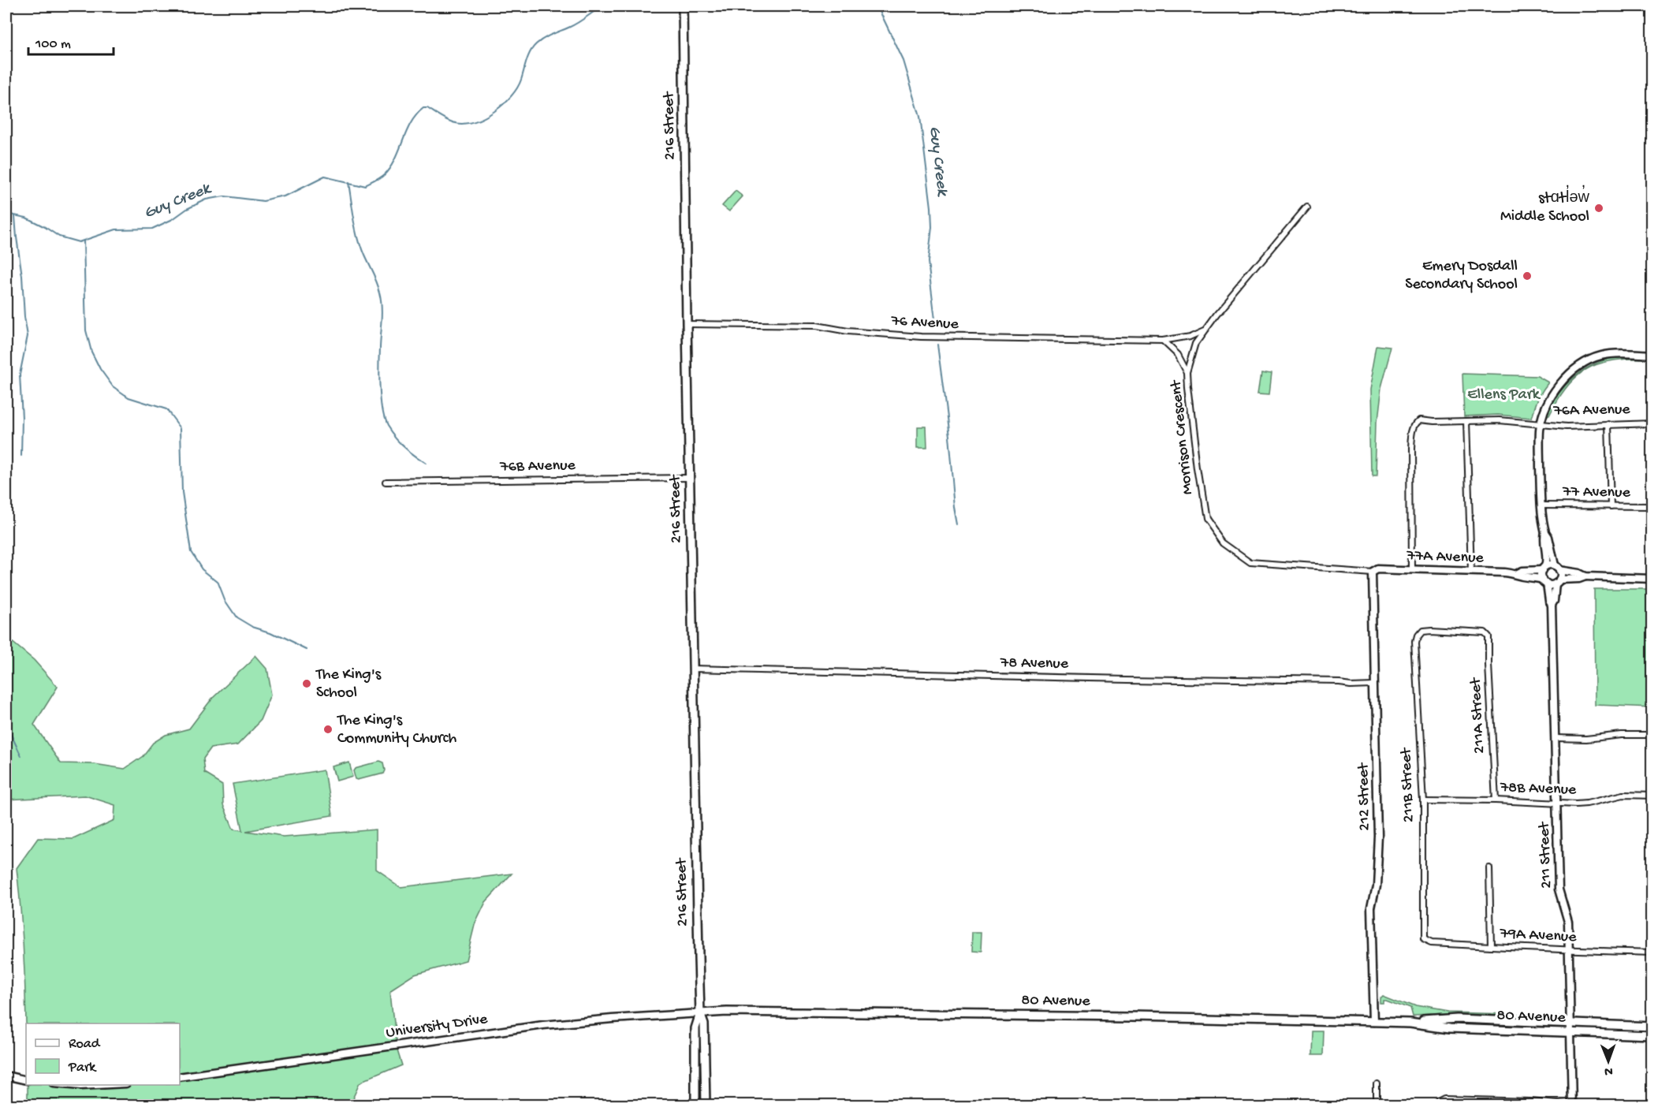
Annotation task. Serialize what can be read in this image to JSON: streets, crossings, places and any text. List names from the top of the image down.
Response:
{
  "streets": {
    "main road": ["216 Street", "80 Avenue"],
    "street": [
      "76 Avenue",
      "76A Avenue",
      "Morrison Crescent",
      "76B Avenue",
      "77 Avenue",
      "77A Avenue",
      "78 Avenue",
      "211A Street",
      "211B Street",
      "78B Avenue",
      "212 Street",
      "211 Street",
      "79A Avenue",
      "University Drive"
    ]
  },
  "crossings": [
    ["216 Street", "76 Avenue"],
    ["216 Street", "76B Avenue"],
    ["216 Street", "78 Avenue"],
    ["216 Street", "80 Avenue"],
    ["216 Street", "University Drive"],
    ["76 Avenue", "Morrison Crescent"],
    ["76A Avenue", "77A Avenue"],
    ["Morrison Crescent", "77A Avenue"],
    ["Morrison Crescent", "212 Street"],
    ["77A Avenue", "212 Street"],
    ["77A Avenue", "211 Street"],
    ["78 Avenue", "212 Street"],
    ["211A Street", "211B Street"],
    ["211A Street", "78B Avenue"],
    ["211B Street", "78B Avenue"],
    ["211B Street", "79A Avenue"],
    ["78B Avenue", "211 Street"],
    ["212 Street", "80 Avenue"],
    ["211 Street", "79A Avenue"],
    ["211 Street", "80 Avenue"],
    ["80 Avenue", "University Drive"]
  ],
  "water": ["Guy Creek"],
  "parks": ["Ellens Park"],
  "places": [
    "stɑtl̓əw̓ Middle School",
    "Emery Dosdall Secondary School",
    "The King's School",
    "The King's Community Church"
  ],
  "legend": ["Road", "Park"],
  "scale_bar": "100 m",
  "north": "bottom"
}
